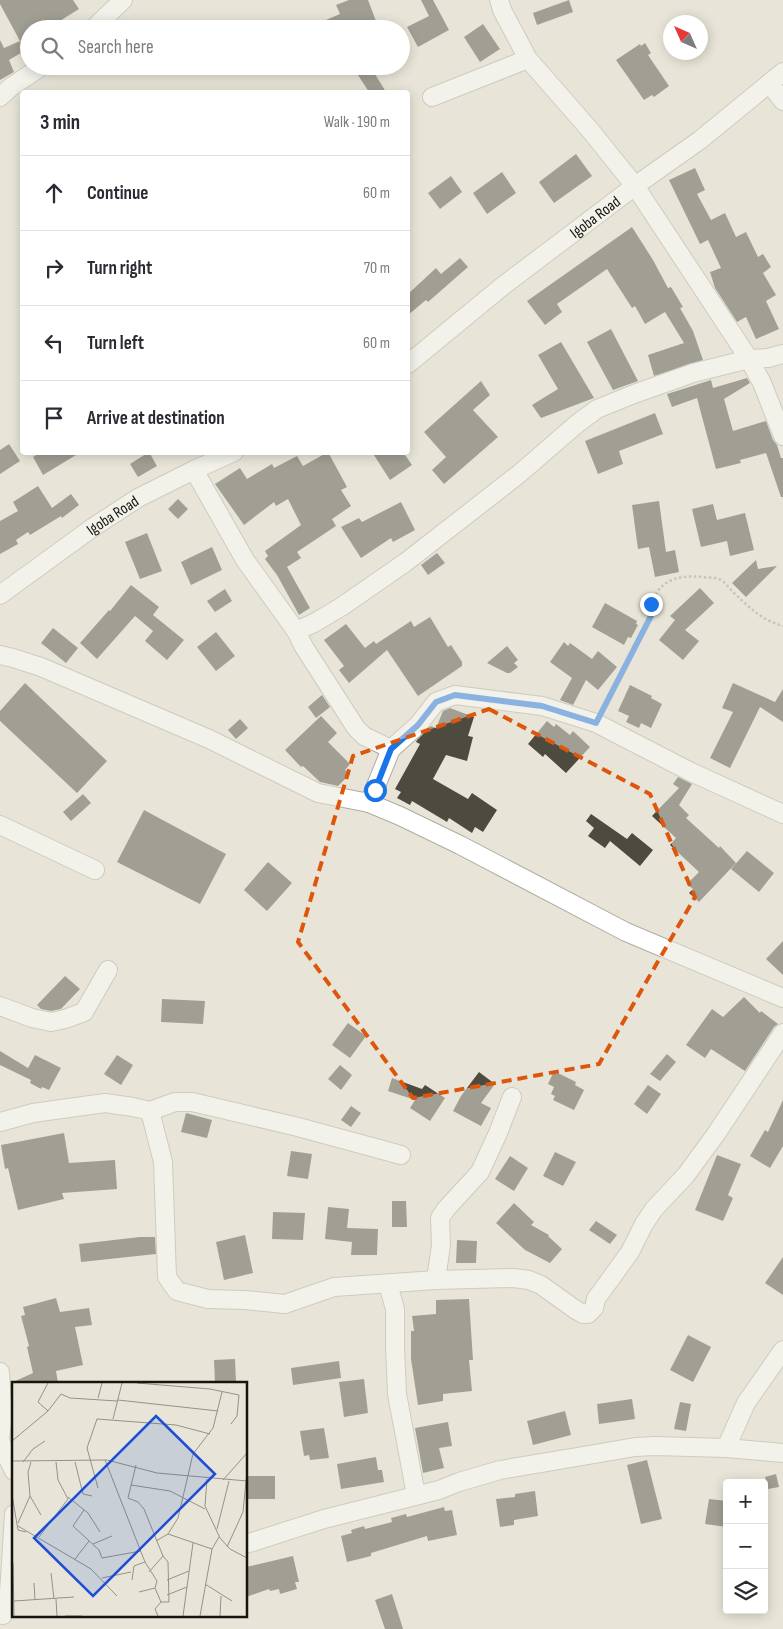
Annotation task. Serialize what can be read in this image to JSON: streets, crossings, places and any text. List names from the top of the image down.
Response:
{
  "streets": {
    "street": ["Igoba Road"]
  },
  "north": "top left",
  "page": {
    "search": "Search here",
    "heading": ["3 min", "Walk · 190 m"],
    "list": [
      ["Continue", "60 m"],
      ["Turn right", "70 m"],
      ["Turn left", "60 m"],
      "Arrive at destination"
    ],
    "map_buttons": ["+", "−"]
  }
}
